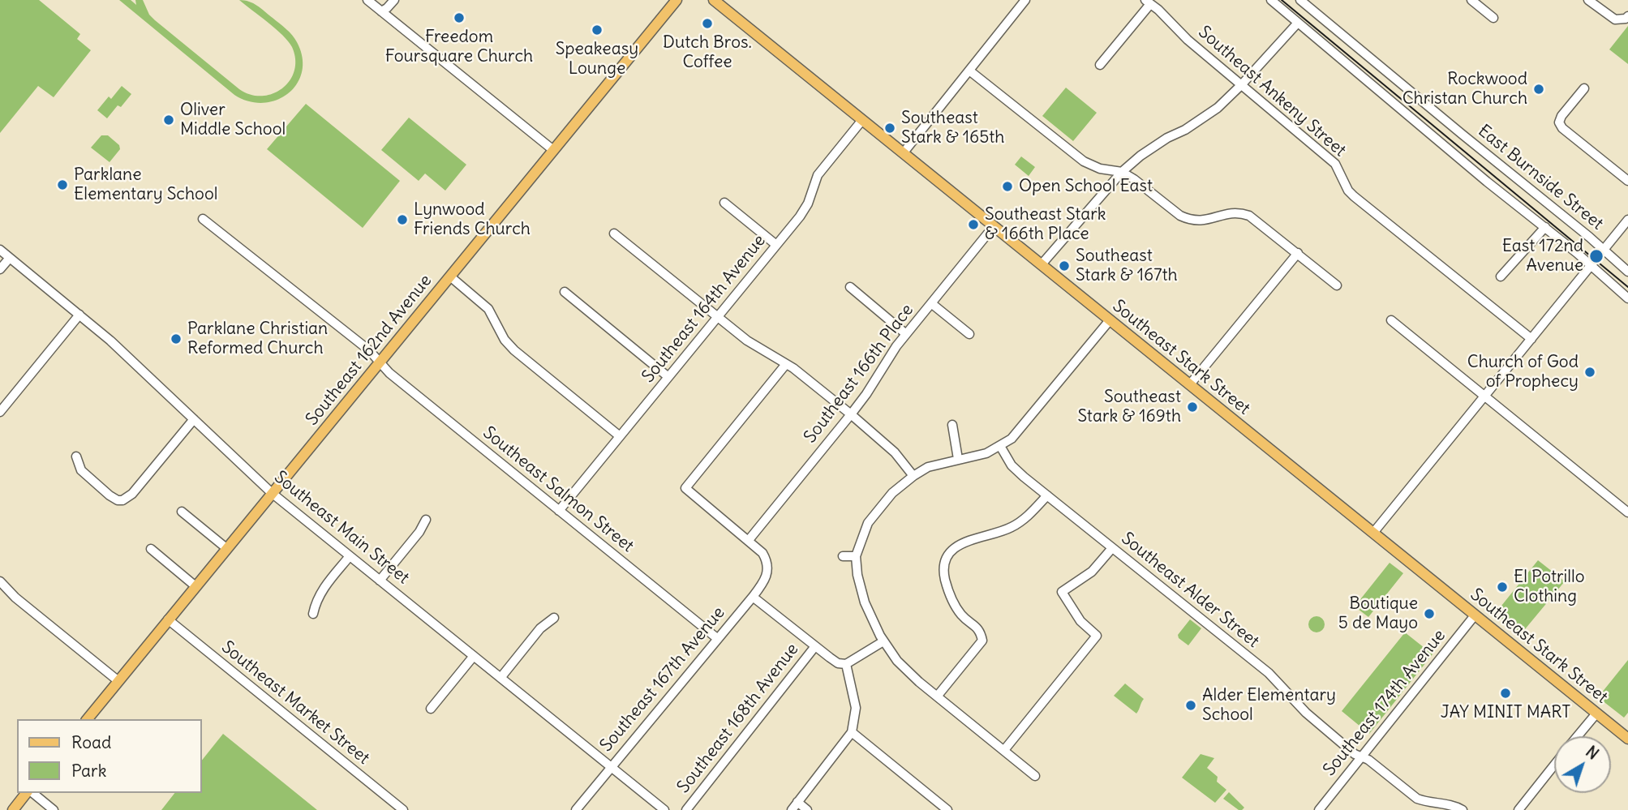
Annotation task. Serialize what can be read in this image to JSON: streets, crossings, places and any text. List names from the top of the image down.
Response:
{
  "streets": {
    "main road": ["Southeast 162nd Avenue", "Southeast Stark Street"],
    "street": [
      "Southeast Ankeny Street",
      "East Burnside Street",
      "Southeast 164th Avenue",
      "Southeast 166th Place",
      "Southeast Salmon Street",
      "Southeast Main Street",
      "Southeast Alder Street",
      "Southeast 167th Avenue",
      "Southeast Market Street",
      "Southeast 174th Avenue",
      "Southeast 168th Avenue"
    ]
  },
  "crossings": [
    ["Southeast 164th Avenue", "Southeast Stark Street"],
    ["Southeast 164th Avenue", "Southeast Salmon Street"],
    ["Southeast 162nd Avenue", "Southeast Salmon Street"],
    ["Southeast 162nd Avenue", "Southeast Main Street"],
    ["Southeast 162nd Avenue", "Southeast Market Street"],
    ["Southeast Stark Street", "Southeast 166th Place"],
    ["Southeast Stark Street", "Southeast 174th Avenue"],
    ["Southeast 166th Place", "Southeast 167th Avenue"],
    ["Southeast Salmon Street", "Southeast 167th Avenue"],
    ["Southeast Main Street", "Southeast 167th Avenue"],
    ["Southeast Alder Street", "Southeast 174th Avenue"]
  ],
  "places": [
    "Freedom Foursquare Church",
    "Dutch Bros. Coffee",
    "Speakeasy Lounge",
    "Rockwood Christan Church",
    "Oliver Middle School",
    "Southeast Stark & 165th",
    "Parklane Elementary School",
    "Open School East",
    "Lynwood Friends Church",
    "Southeast Stark & 166th Place",
    "East 172nd Avenue",
    "Southeast Stark & 167th",
    "Parklane Christian Reformed Church",
    "Church of God of Prophecy",
    "Southeast Stark & 169th",
    "El Potrillo Clothing",
    "Boutique 5 de Mayo",
    "JAY MINIT MART",
    "Alder Elementary School"
  ],
  "legend": ["Road", "Park"],
  "north": "top right"
}
